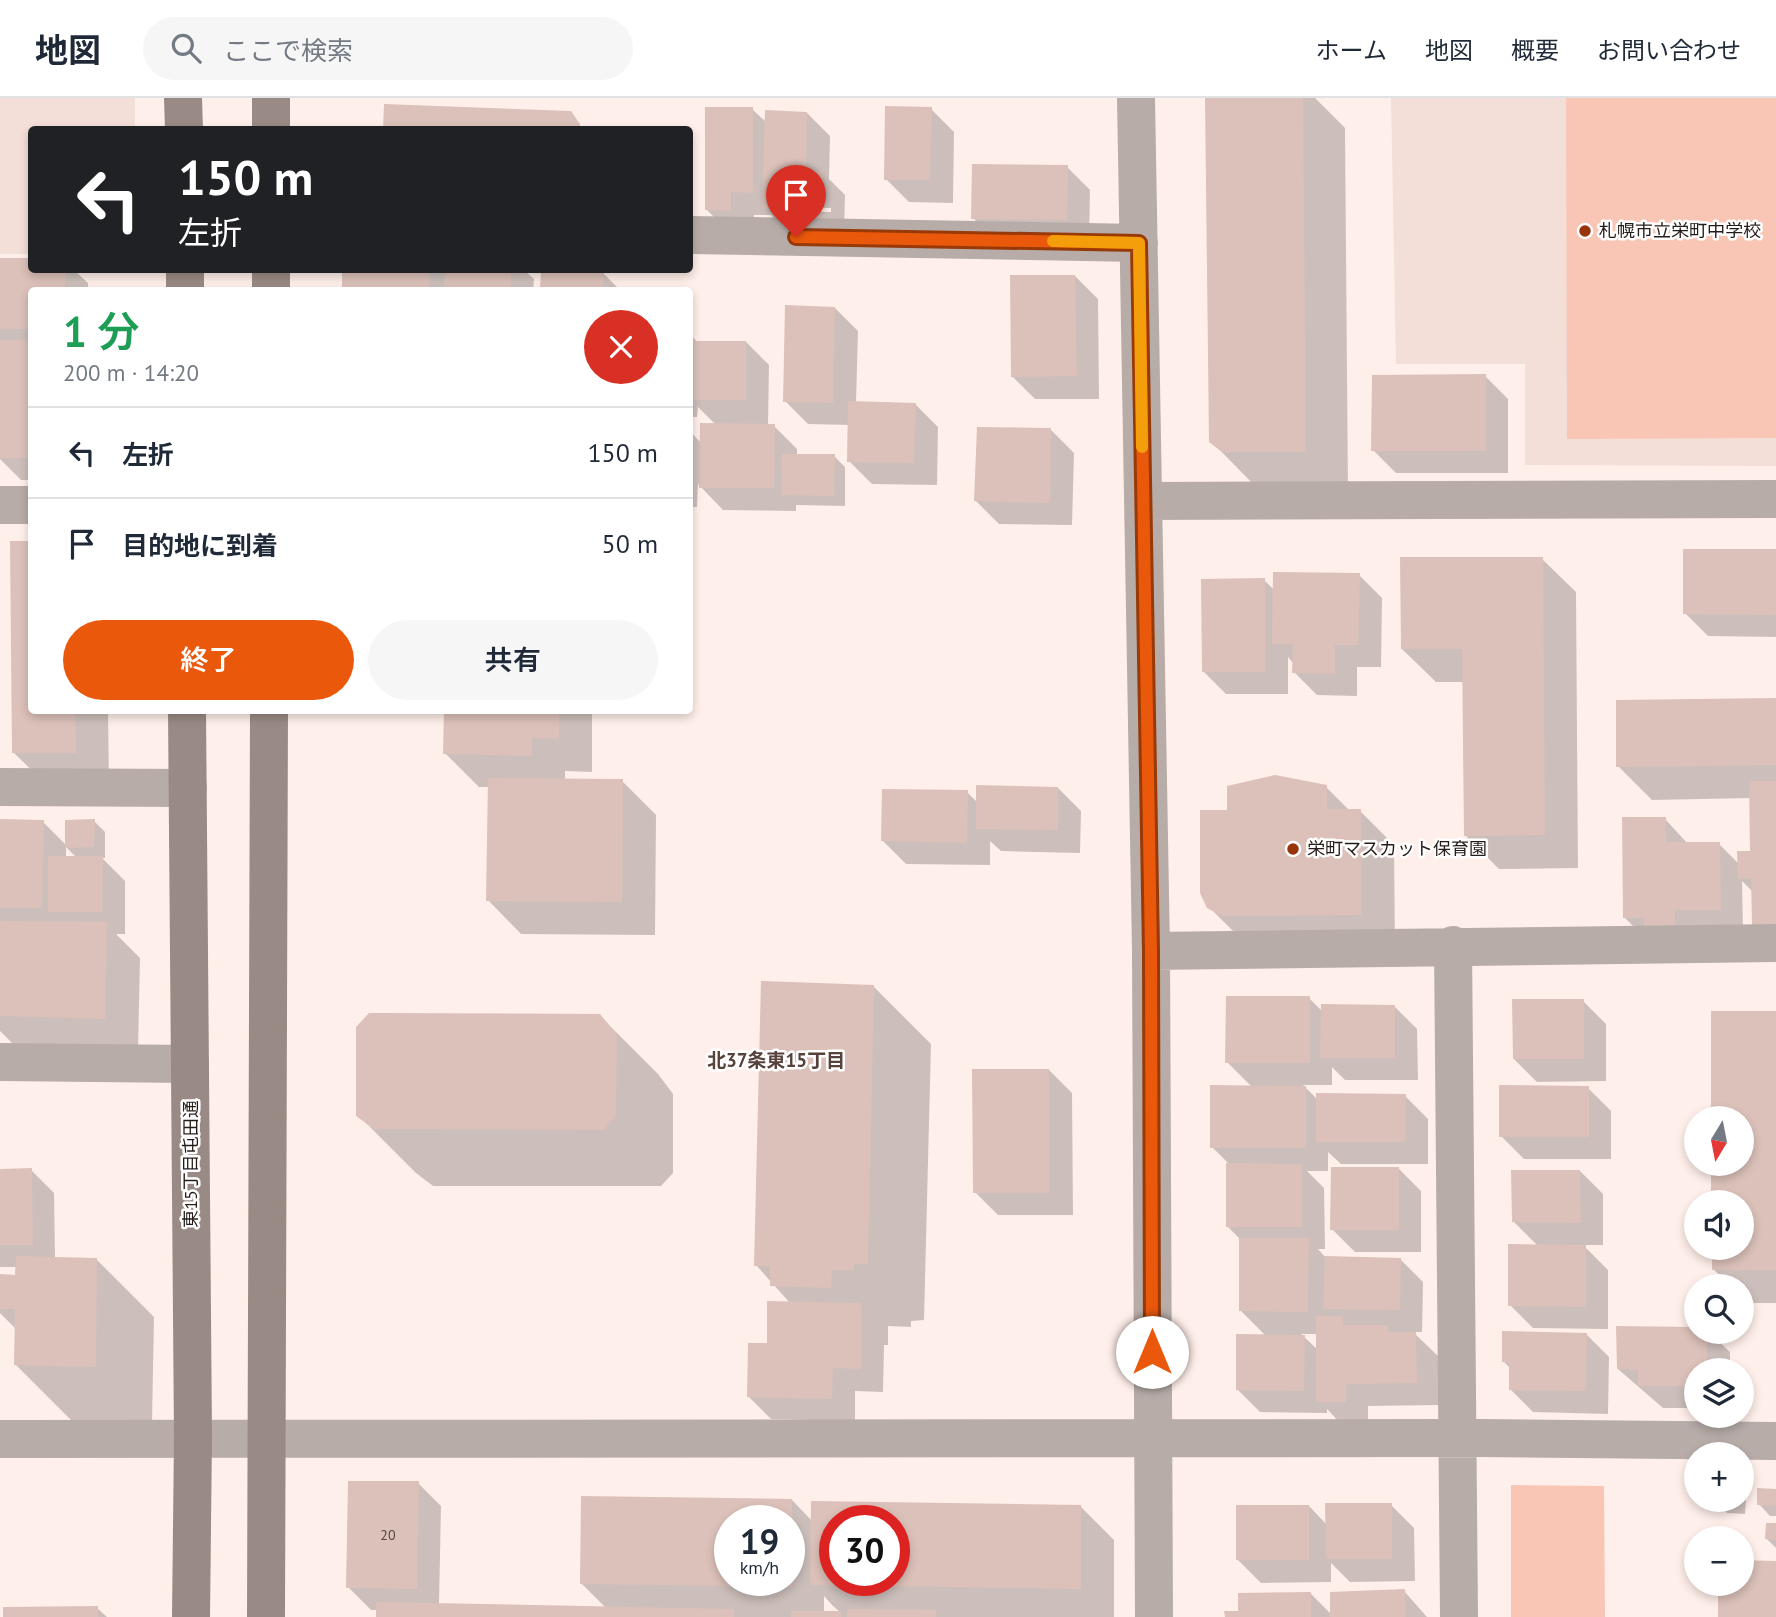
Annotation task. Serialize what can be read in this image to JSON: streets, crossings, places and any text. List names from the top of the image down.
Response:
{
  "streets": {
    "street": ["東15丁目屯田通"]
  },
  "districts": ["北37条東15丁目"],
  "places": ["札幌市立栄町中学校", "栄町マスカット保育園"],
  "house_numbers": ["20"],
  "north": "bottom",
  "page": {
    "header": "地図",
    "search": "ここで検索",
    "nav": [
      "ホーム",
      "地図",
      "概要",
      "お問い合わせ"
    ],
    "turn": ["150 m", "左折"],
    "heading": ["1 分", "200 m · 14:20"],
    "list": [
      {
        "name": "左折",
        "value": "150 m"
      },
      {
        "name": "目的地に到着",
        "value": "50 m"
      }
    ],
    "buttons": ["終了", "共有"],
    "map_buttons": ["+", "−"],
    "speed": "19 km/h",
    "limit": "30"
  }
}
